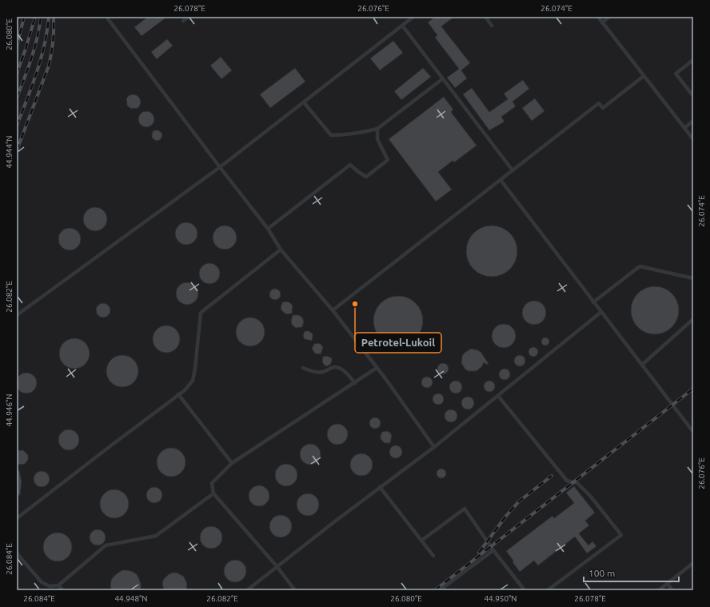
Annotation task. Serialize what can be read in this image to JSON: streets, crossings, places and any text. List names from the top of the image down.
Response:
{
  "places": ["Petrotel-Lukoil"],
  "scale_bar": "100 m",
  "coordinates": [
    "26.078°E",
    "26.076°E",
    "26.074°E",
    "26.080°E",
    "44.944°N",
    "26.082°E",
    "44.946°N",
    "26.084°E",
    "44.948°N",
    "44.950°N"
  ]
}
